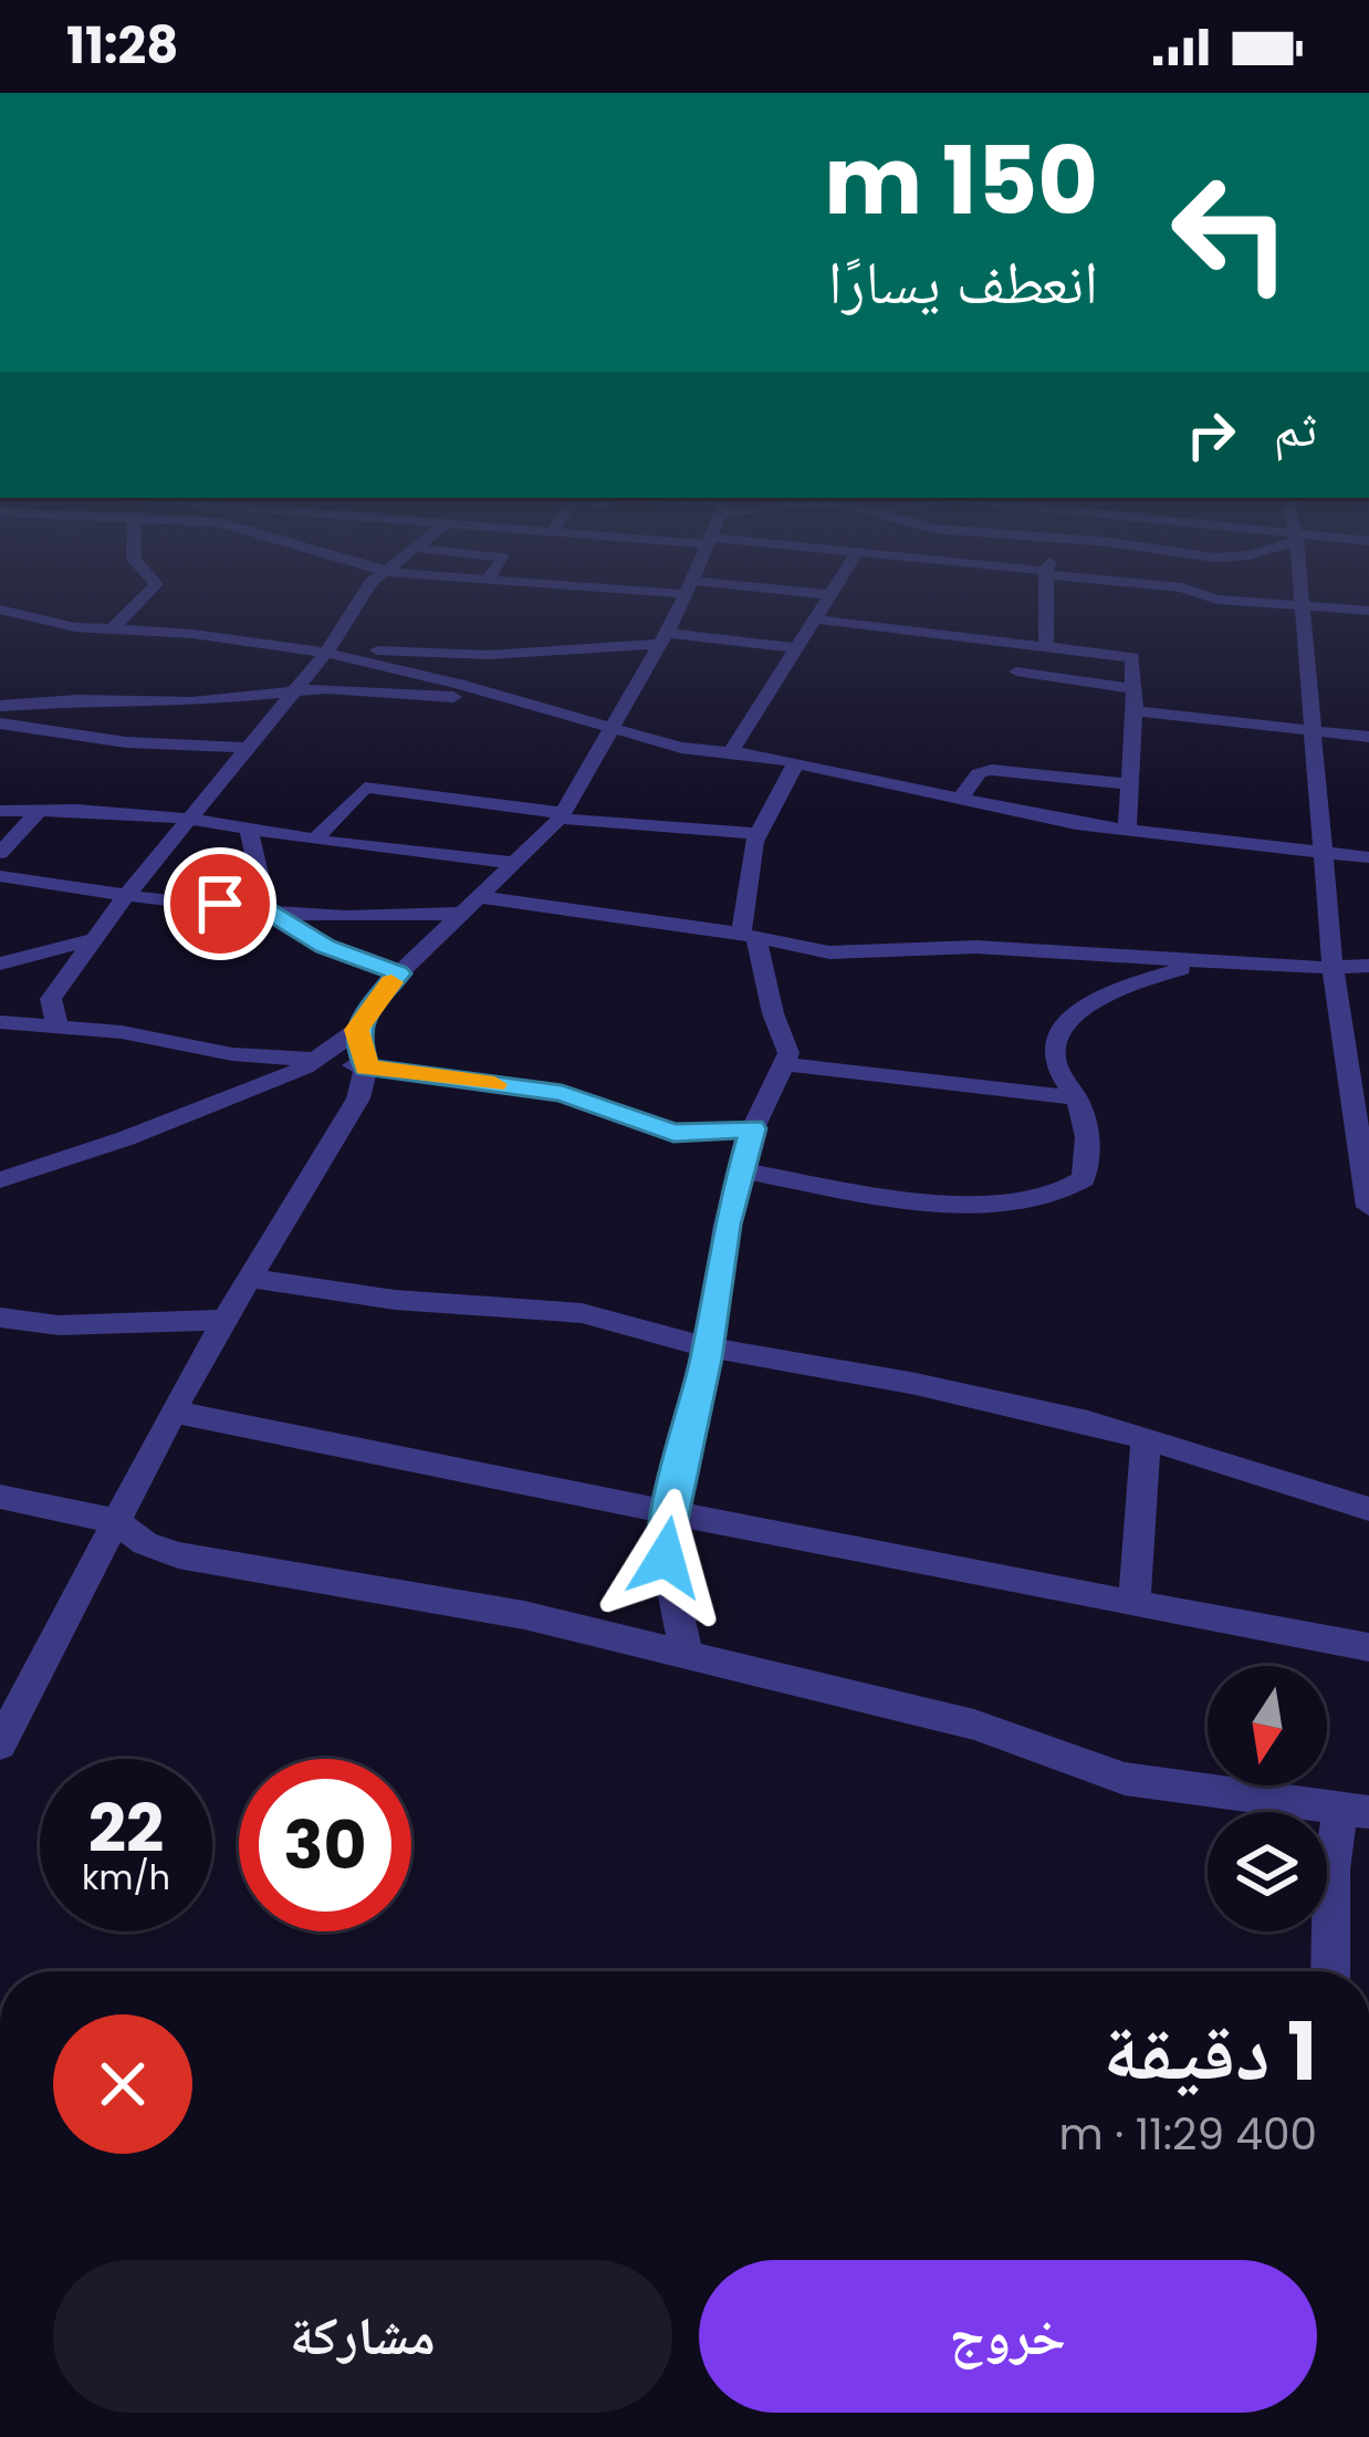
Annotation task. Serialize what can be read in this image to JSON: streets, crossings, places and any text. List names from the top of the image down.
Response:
{
  "north": "bottom",
  "page": {
    "status": "11:28",
    "turn": ["150 m", "انعطف يسارًا"],
    "then": "ثم",
    "speed": "22 km/h",
    "limit": "30",
    "heading": ["1 دقيقة", "400 m · 11:29"],
    "buttons": ["خروج", "مشاركة"]
  }
}
